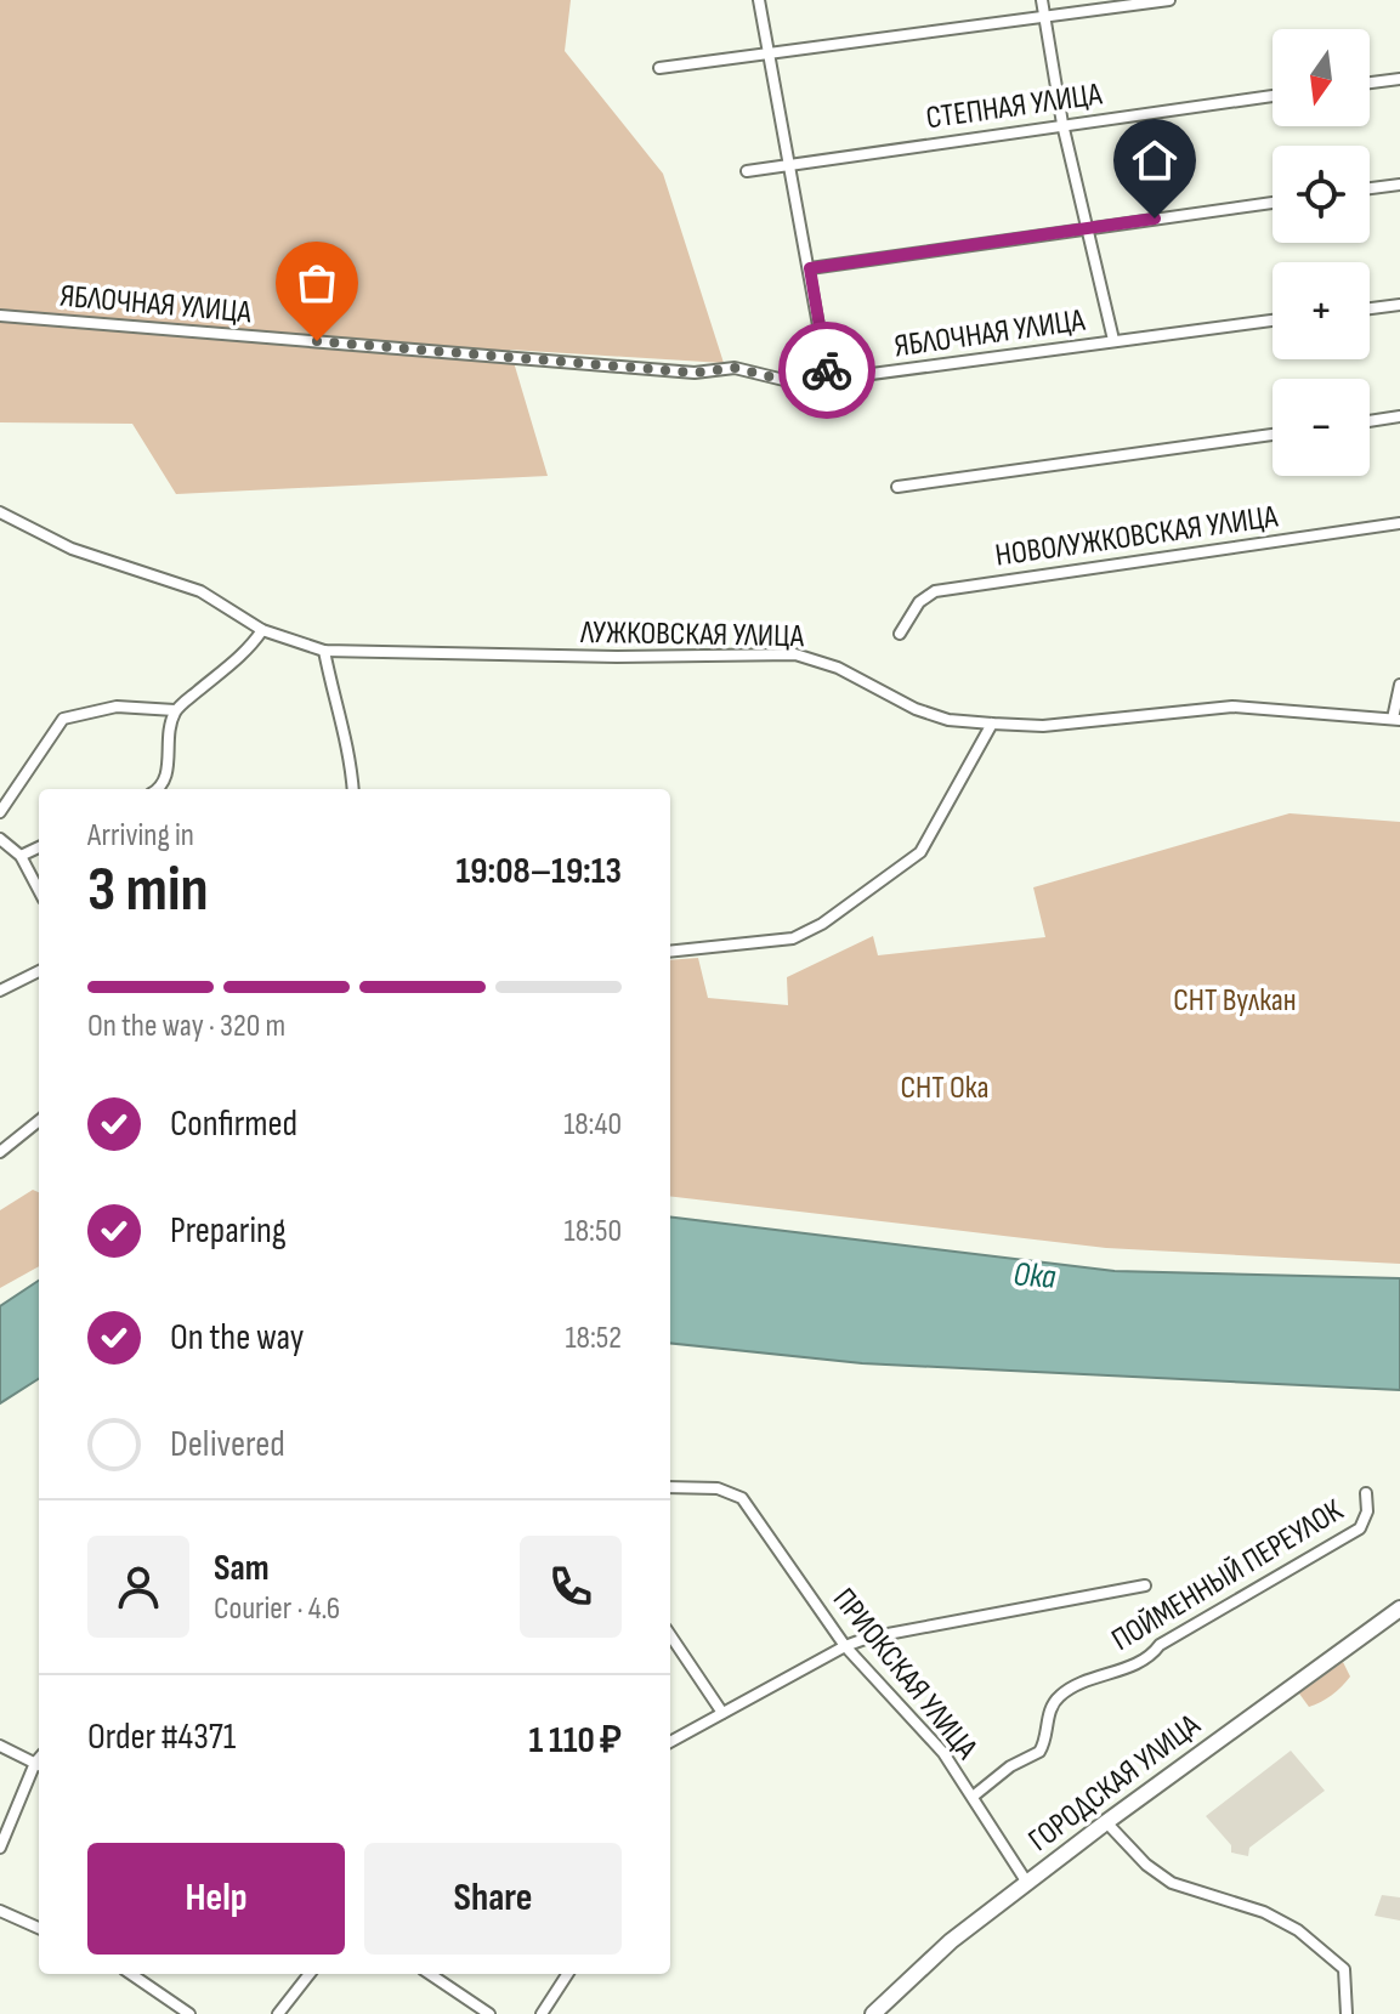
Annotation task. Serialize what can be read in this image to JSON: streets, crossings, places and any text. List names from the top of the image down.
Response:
{
  "streets": {
    "main road": ["ГОРОДСКАЯ УЛИЦА"],
    "street": [
      "СТЕПНАЯ УЛИЦА",
      "ЯБЛОЧНАЯ УЛИЦА",
      "НОВОЛУЖКОВСКАЯ УЛИЦА",
      "ЛУЖКОВСКАЯ УЛИЦА",
      "ПОЙМЕННЫЙ ПЕРЕУЛОК",
      "ПРИОКСКАЯ УЛИЦА"
    ]
  },
  "crossings": [
    ["ПОЙМЕННЫЙ ПЕРЕУЛОК", "ПРИОКСКАЯ УЛИЦА"],
    ["ПРИОКСКАЯ УЛИЦА", "ГОРОДСКАЯ УЛИЦА"]
  ],
  "water": ["Ока"],
  "parks": ["СНТ Вулкан", "СНТ Ока"],
  "north": "bottom",
  "page": {
    "map_buttons": ["+", "−"],
    "heading": ["3 min", "Arriving in", "19:08–19:13"],
    "panel": [
      "Sam",
      "Courier · 4.6",
      "Order #4371",
      "1 110 ₽"
    ],
    "bar": "On the way · 320 m",
    "list": [
      ["Confirmed", "18:40"],
      ["Preparing", "18:50"],
      ["On the way", "18:52"],
      "Delivered"
    ],
    "buttons": ["Help", "Share"]
  }
}
